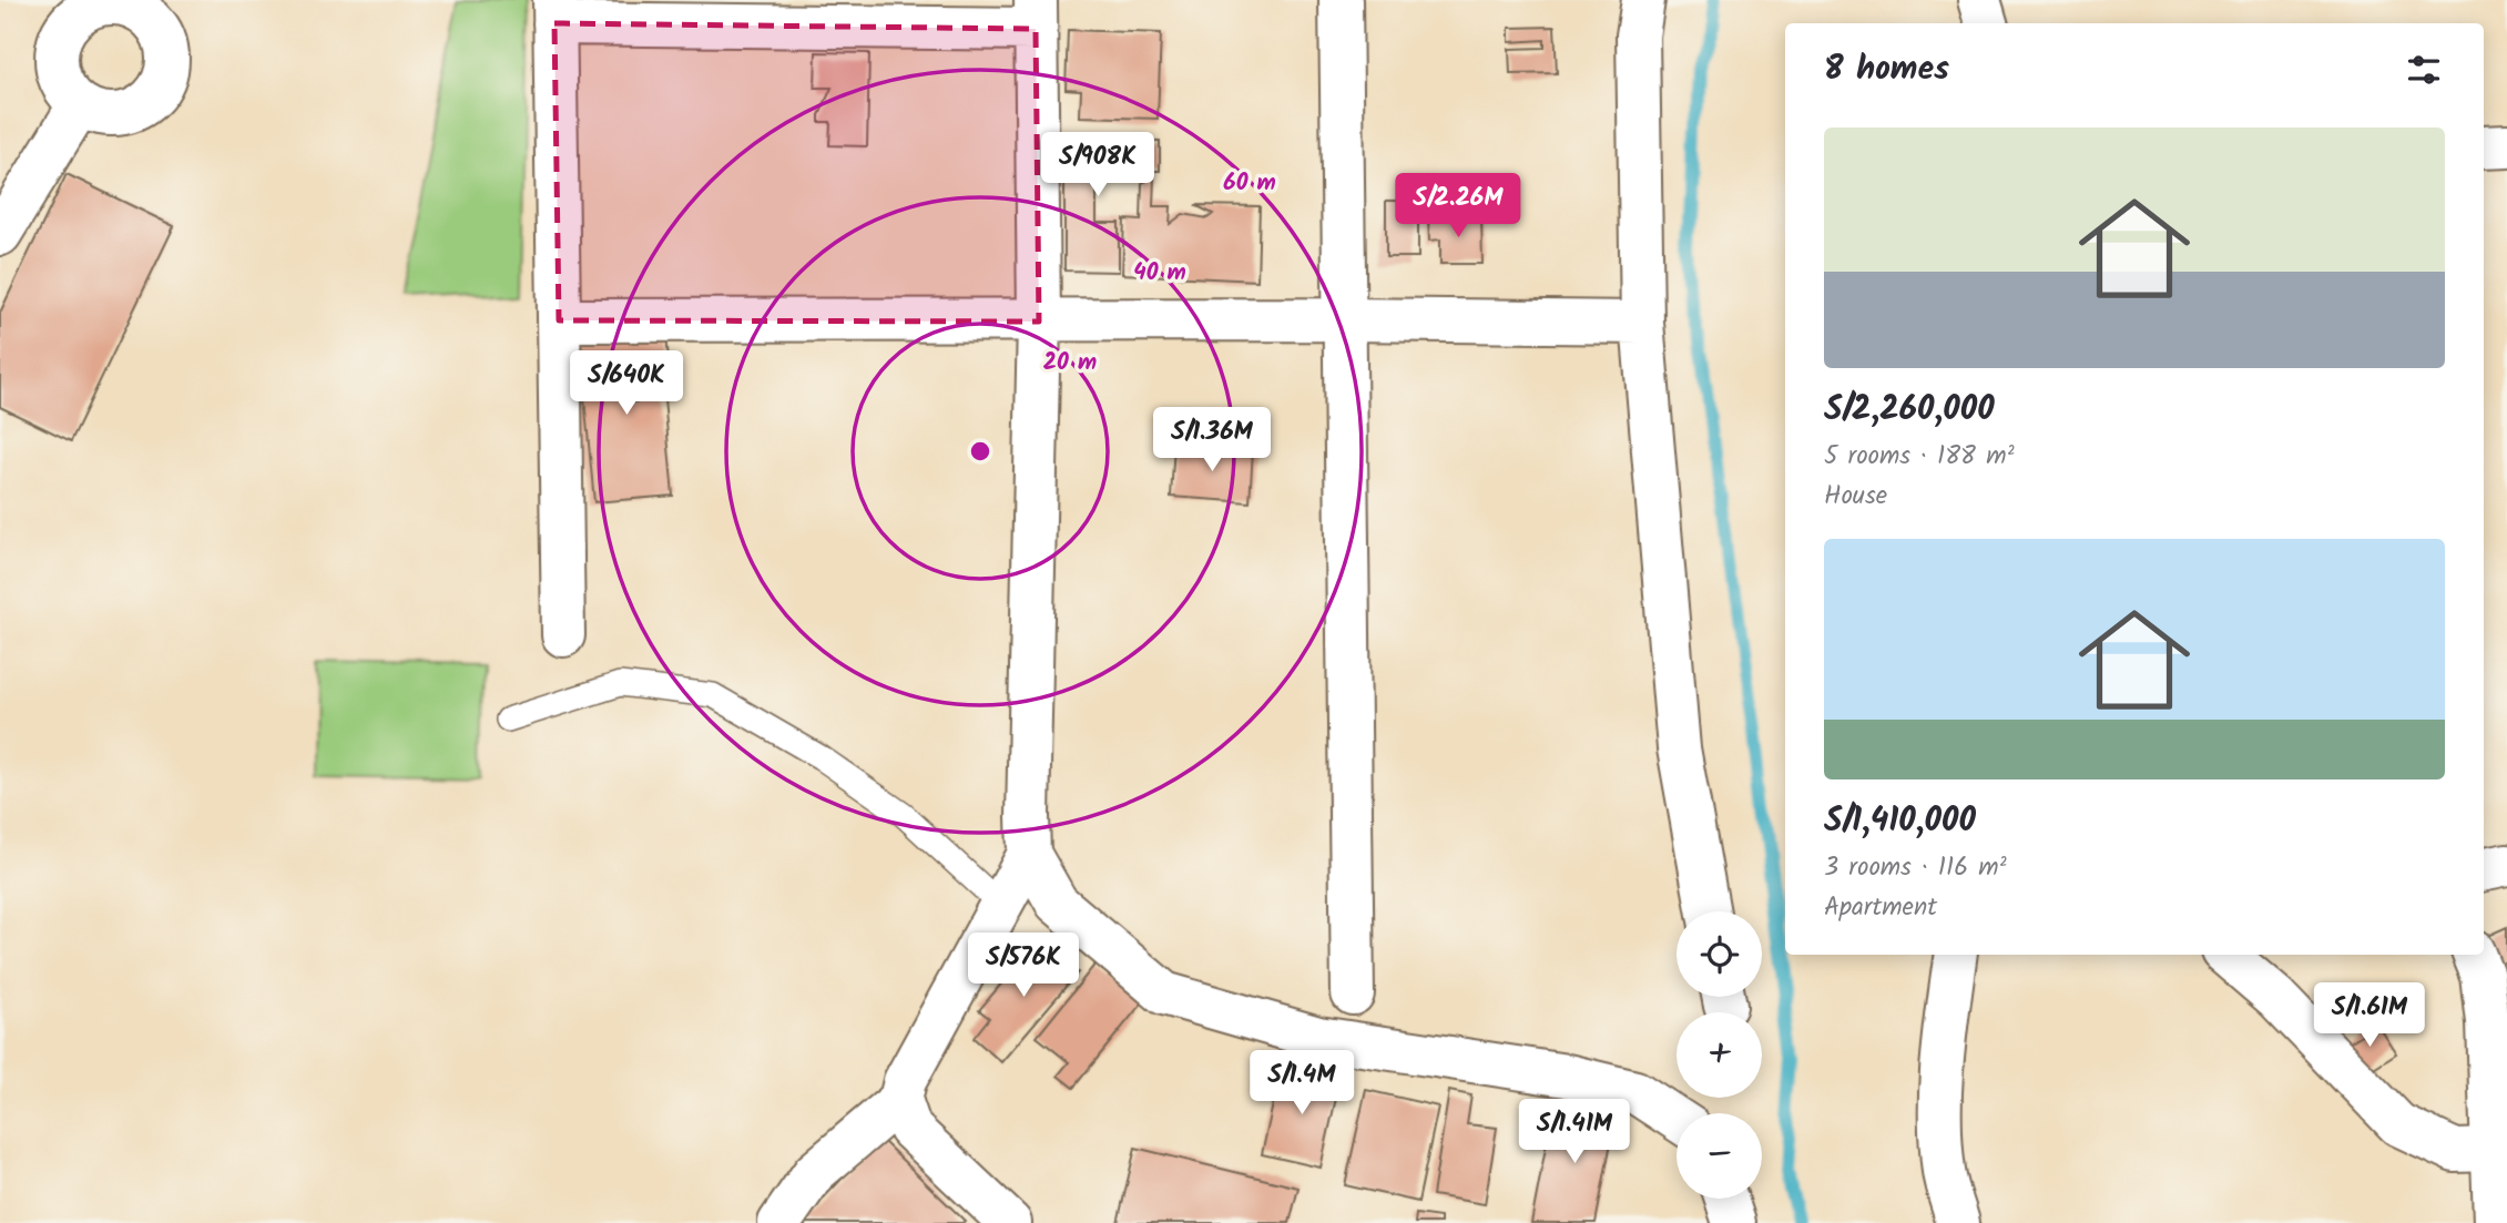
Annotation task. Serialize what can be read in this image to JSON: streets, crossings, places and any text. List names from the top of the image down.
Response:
{
  "page": {
    "heading": "8 homes",
    "list": [
      {
        "name": "S/2,260,000",
        "note": "5 rooms · 188 m² · House"
      },
      {
        "name": "S/1,410,000",
        "note": "3 rooms · 116 m² · Apartment"
      }
    ],
    "price": [
      "S/908K",
      "S/2.26M",
      "S/640K",
      "S/1.36M",
      "S/576K",
      "S/1.61M",
      "S/1.4M",
      "S/1.41M"
    ],
    "map_buttons": ["+", "−"]
  },
  "rings": ["60 m", "40 m", "20 m"]
}
